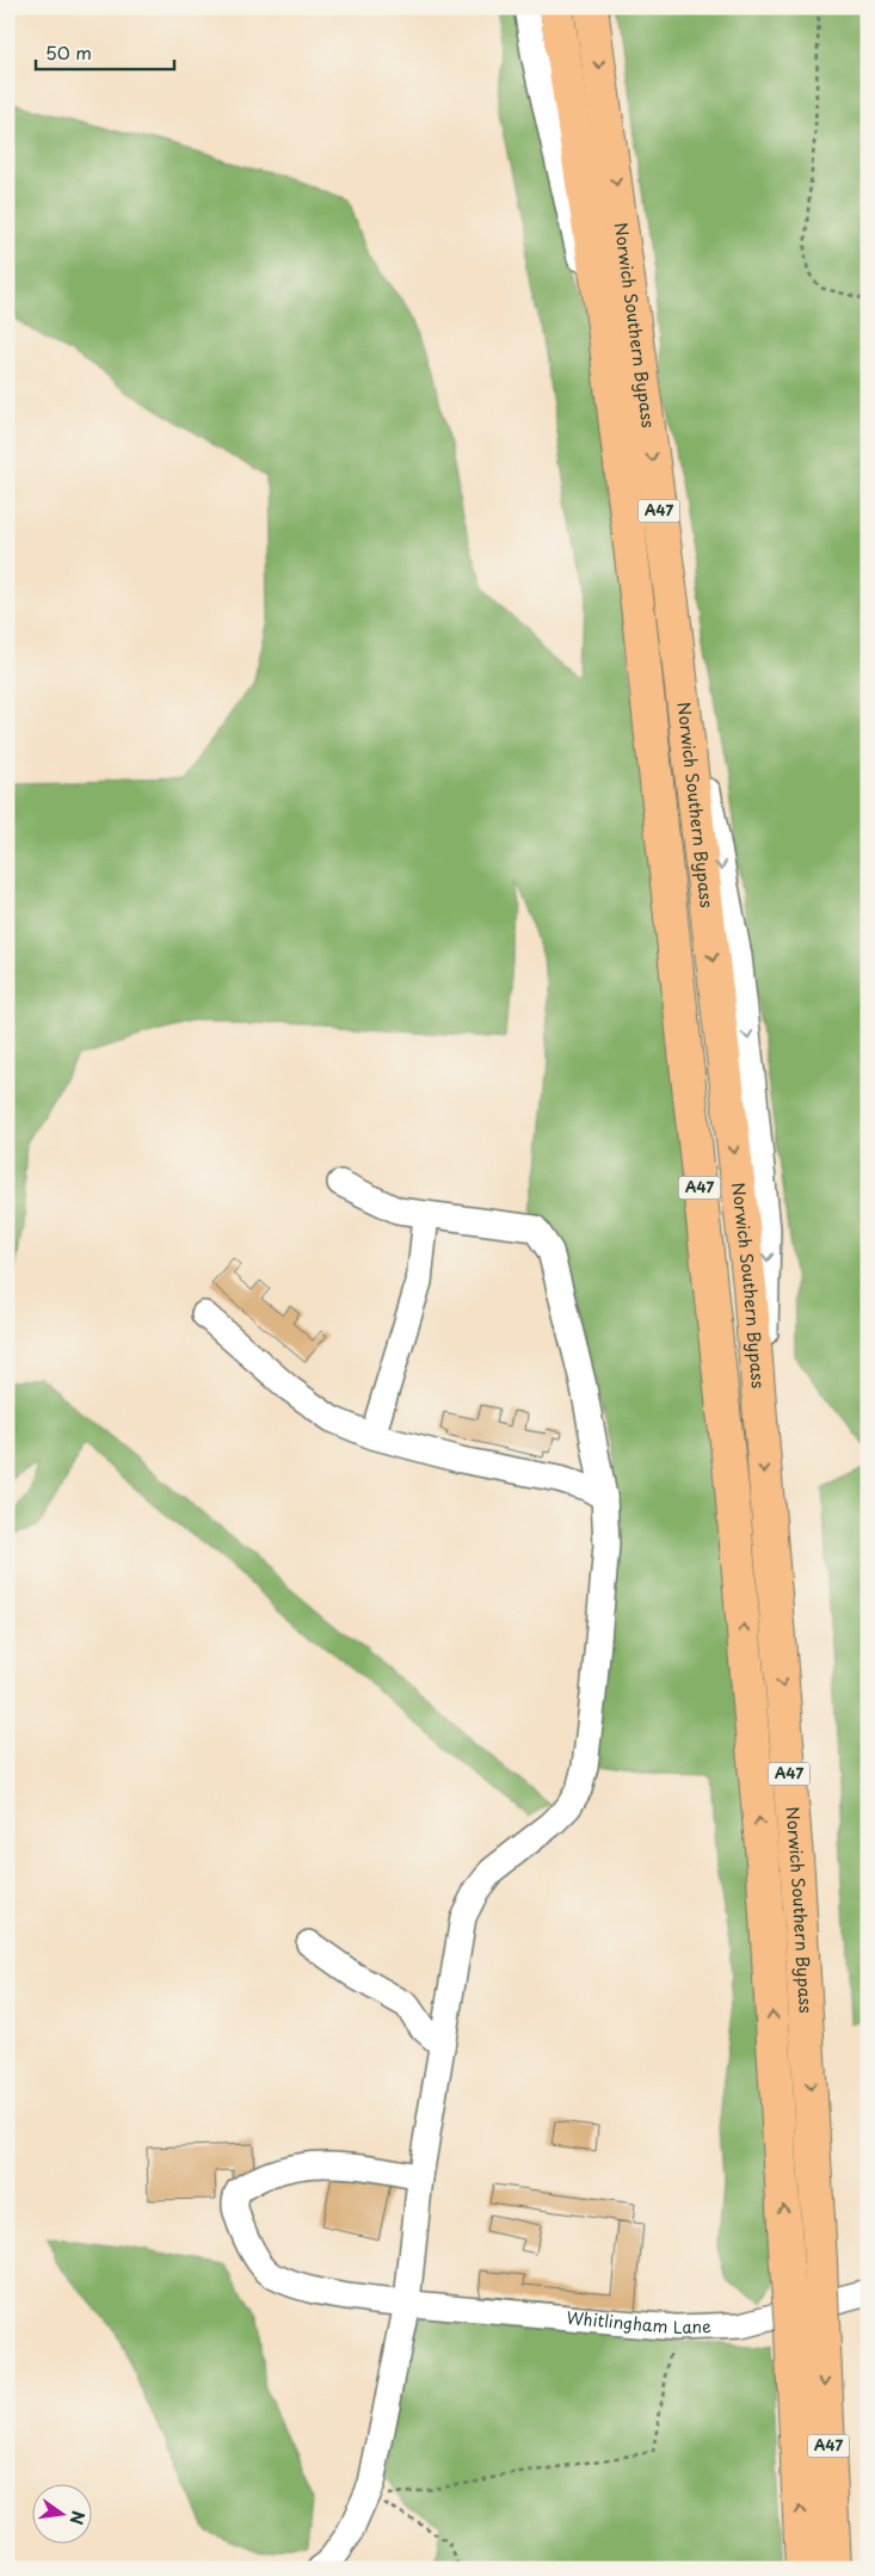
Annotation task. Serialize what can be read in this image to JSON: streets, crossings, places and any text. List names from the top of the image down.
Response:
{
  "streets": {
    "highway": ["Norwich Southern Bypass", "A47"],
    "street": ["Whitlingham Lane"]
  },
  "scale_bar": "50 m",
  "north": "right"
}
